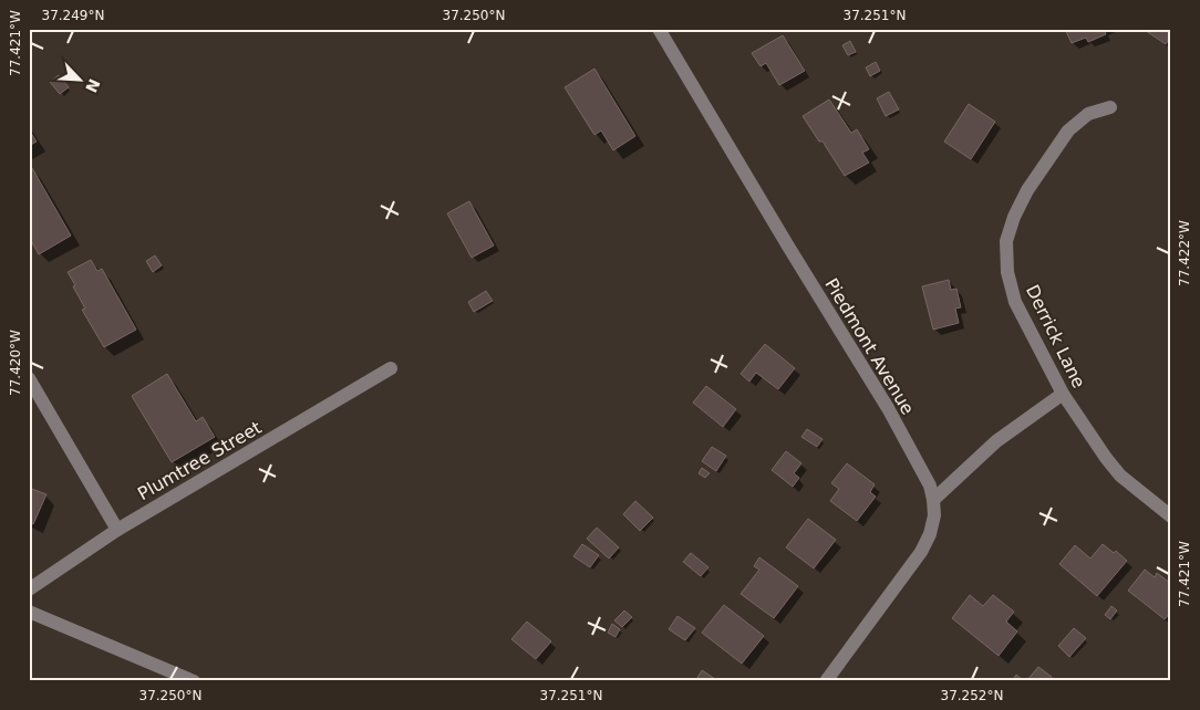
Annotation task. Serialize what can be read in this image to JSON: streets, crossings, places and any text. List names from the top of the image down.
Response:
{
  "streets": {
    "street": ["Derrick Lane", "Piedmont Avenue", "Plumtree Street"]
  },
  "north": "bottom right",
  "coordinates": [
    "37.249°N",
    "37.250°N",
    "37.251°N",
    "77.421°W",
    "77.422°W",
    "77.420°W",
    "37.252°N"
  ]
}
